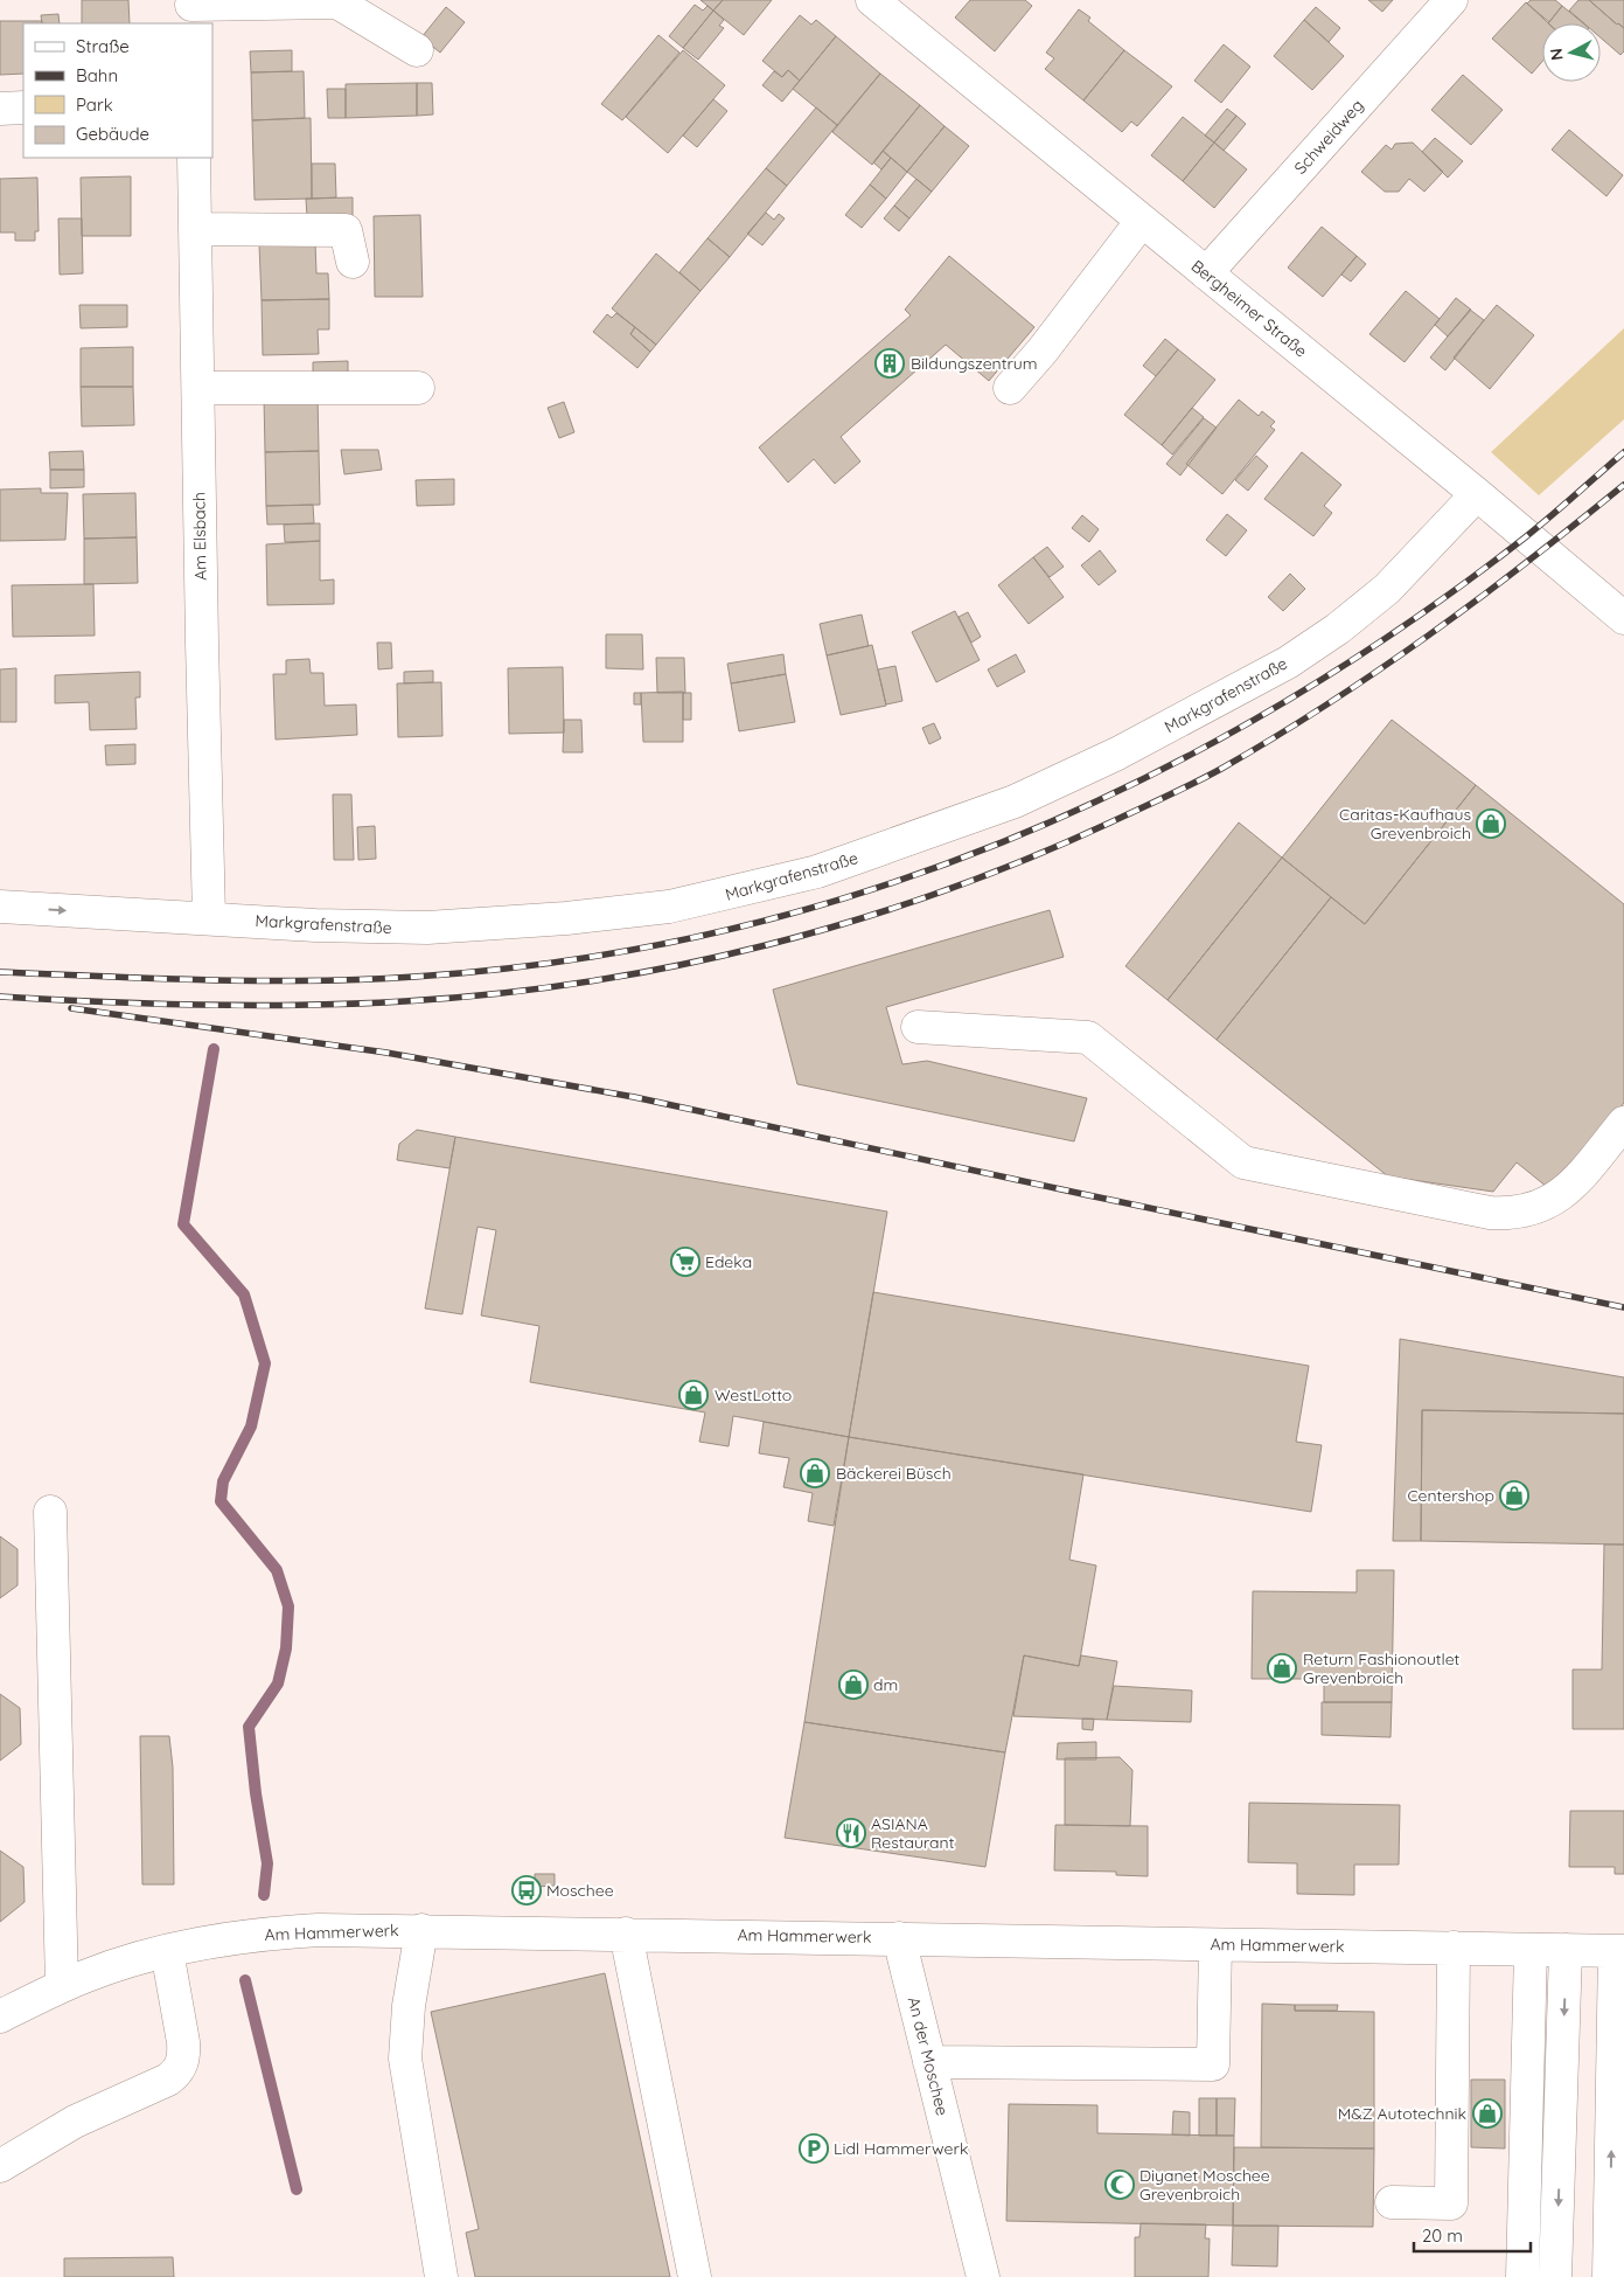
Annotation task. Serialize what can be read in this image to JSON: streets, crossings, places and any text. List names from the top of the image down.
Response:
{
  "streets": {
    "street": [
      "Schweidweg",
      "Bergheimer Straße",
      "Am Elsbach",
      "Markgrafenstraße",
      "Am Hammerwerk",
      "An der Moschee"
    ]
  },
  "crossings": [
    ["Schweidweg", "Bergheimer Straße"],
    ["Bergheimer Straße", "Markgrafenstraße"],
    ["Am Elsbach", "Markgrafenstraße"],
    ["Am Hammerwerk", "An der Moschee"]
  ],
  "places": {
    "building": ["Bildungszentrum"],
    "shop": [
      "Caritas-Kaufhaus Grevenbroich",
      "WestLotto",
      "Bäckerei Büsch",
      "Centershop",
      "Return Fashionoutlet Grevenbroich",
      "dm",
      "M&Z Autotechnik"
    ],
    "supermarket": ["Edeka"],
    "restaurant": ["ASIANA Restaurant"],
    "bus stop": ["Moschee"],
    "parking": ["Lidl Hammerwerk"],
    "mosque": ["Diyanet Moschee Grevenbroich"]
  },
  "legend": [
    "Straße",
    "Bahn",
    "Park",
    "Gebäude"
  ],
  "scale_bar": "20 m",
  "north": "left"
}
